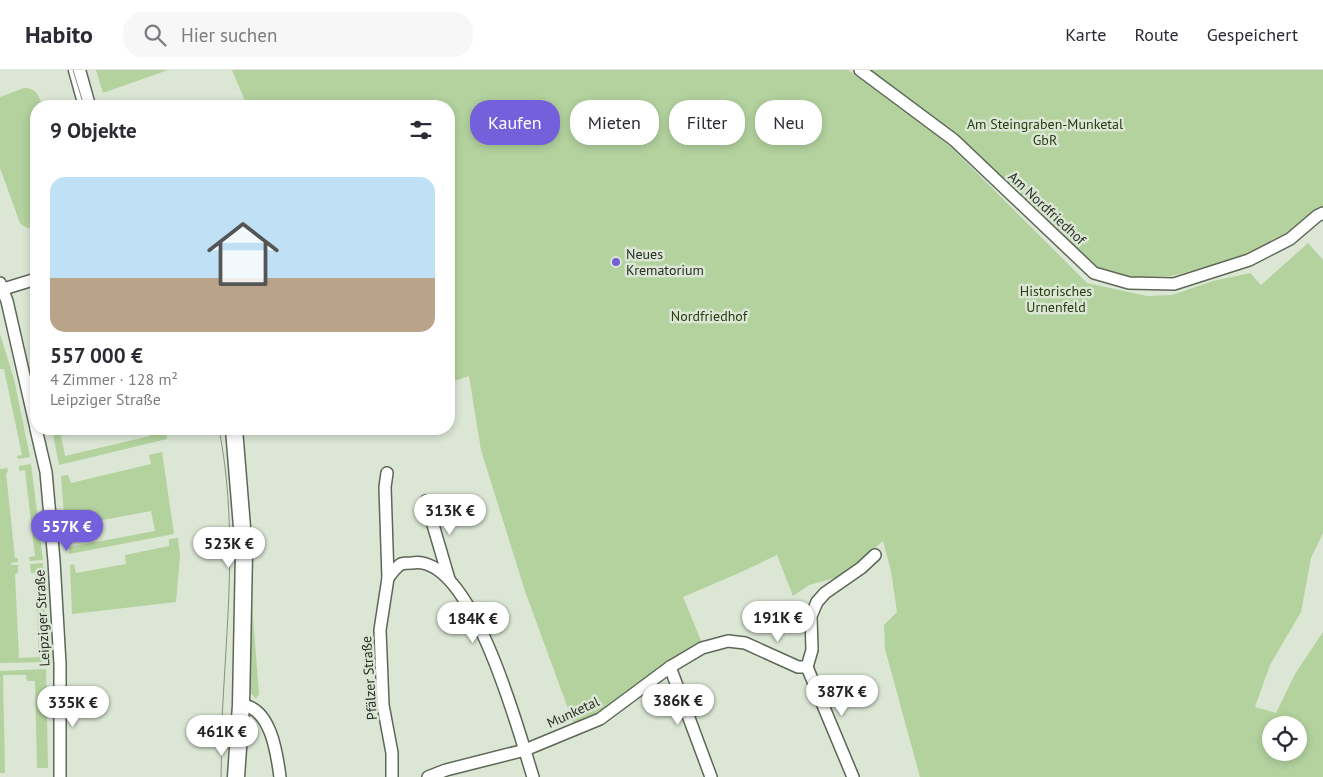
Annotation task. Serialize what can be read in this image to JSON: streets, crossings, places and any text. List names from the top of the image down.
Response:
{
  "streets": {
    "street": [
      "Am Nordfriedhof",
      "Leipziger Straße",
      "Pfälzer Straße",
      "Munketal"
    ]
  },
  "parks": ["Am Steingraben-Munketal GbR", "Historisches Urnenfeld", "Nordfriedhof"],
  "places": ["Neues Krematorium"],
  "page": {
    "header": "Habito",
    "search": "Hier suchen",
    "nav": ["Karte", "Route", "Gespeichert"],
    "chip": [
      "Kaufen",
      "Mieten",
      "Filter",
      "Neu"
    ],
    "heading": "9 Objekte",
    "list": [
      {
        "name": "557 000 €",
        "note": "4 Zimmer · 128 m² · Leipziger Straße"
      }
    ],
    "price": [
      "313K €",
      "557K €",
      "523K €",
      "191K €",
      "184K €",
      "387K €",
      "386K €",
      "335K €",
      "461K €"
    ]
  }
}
